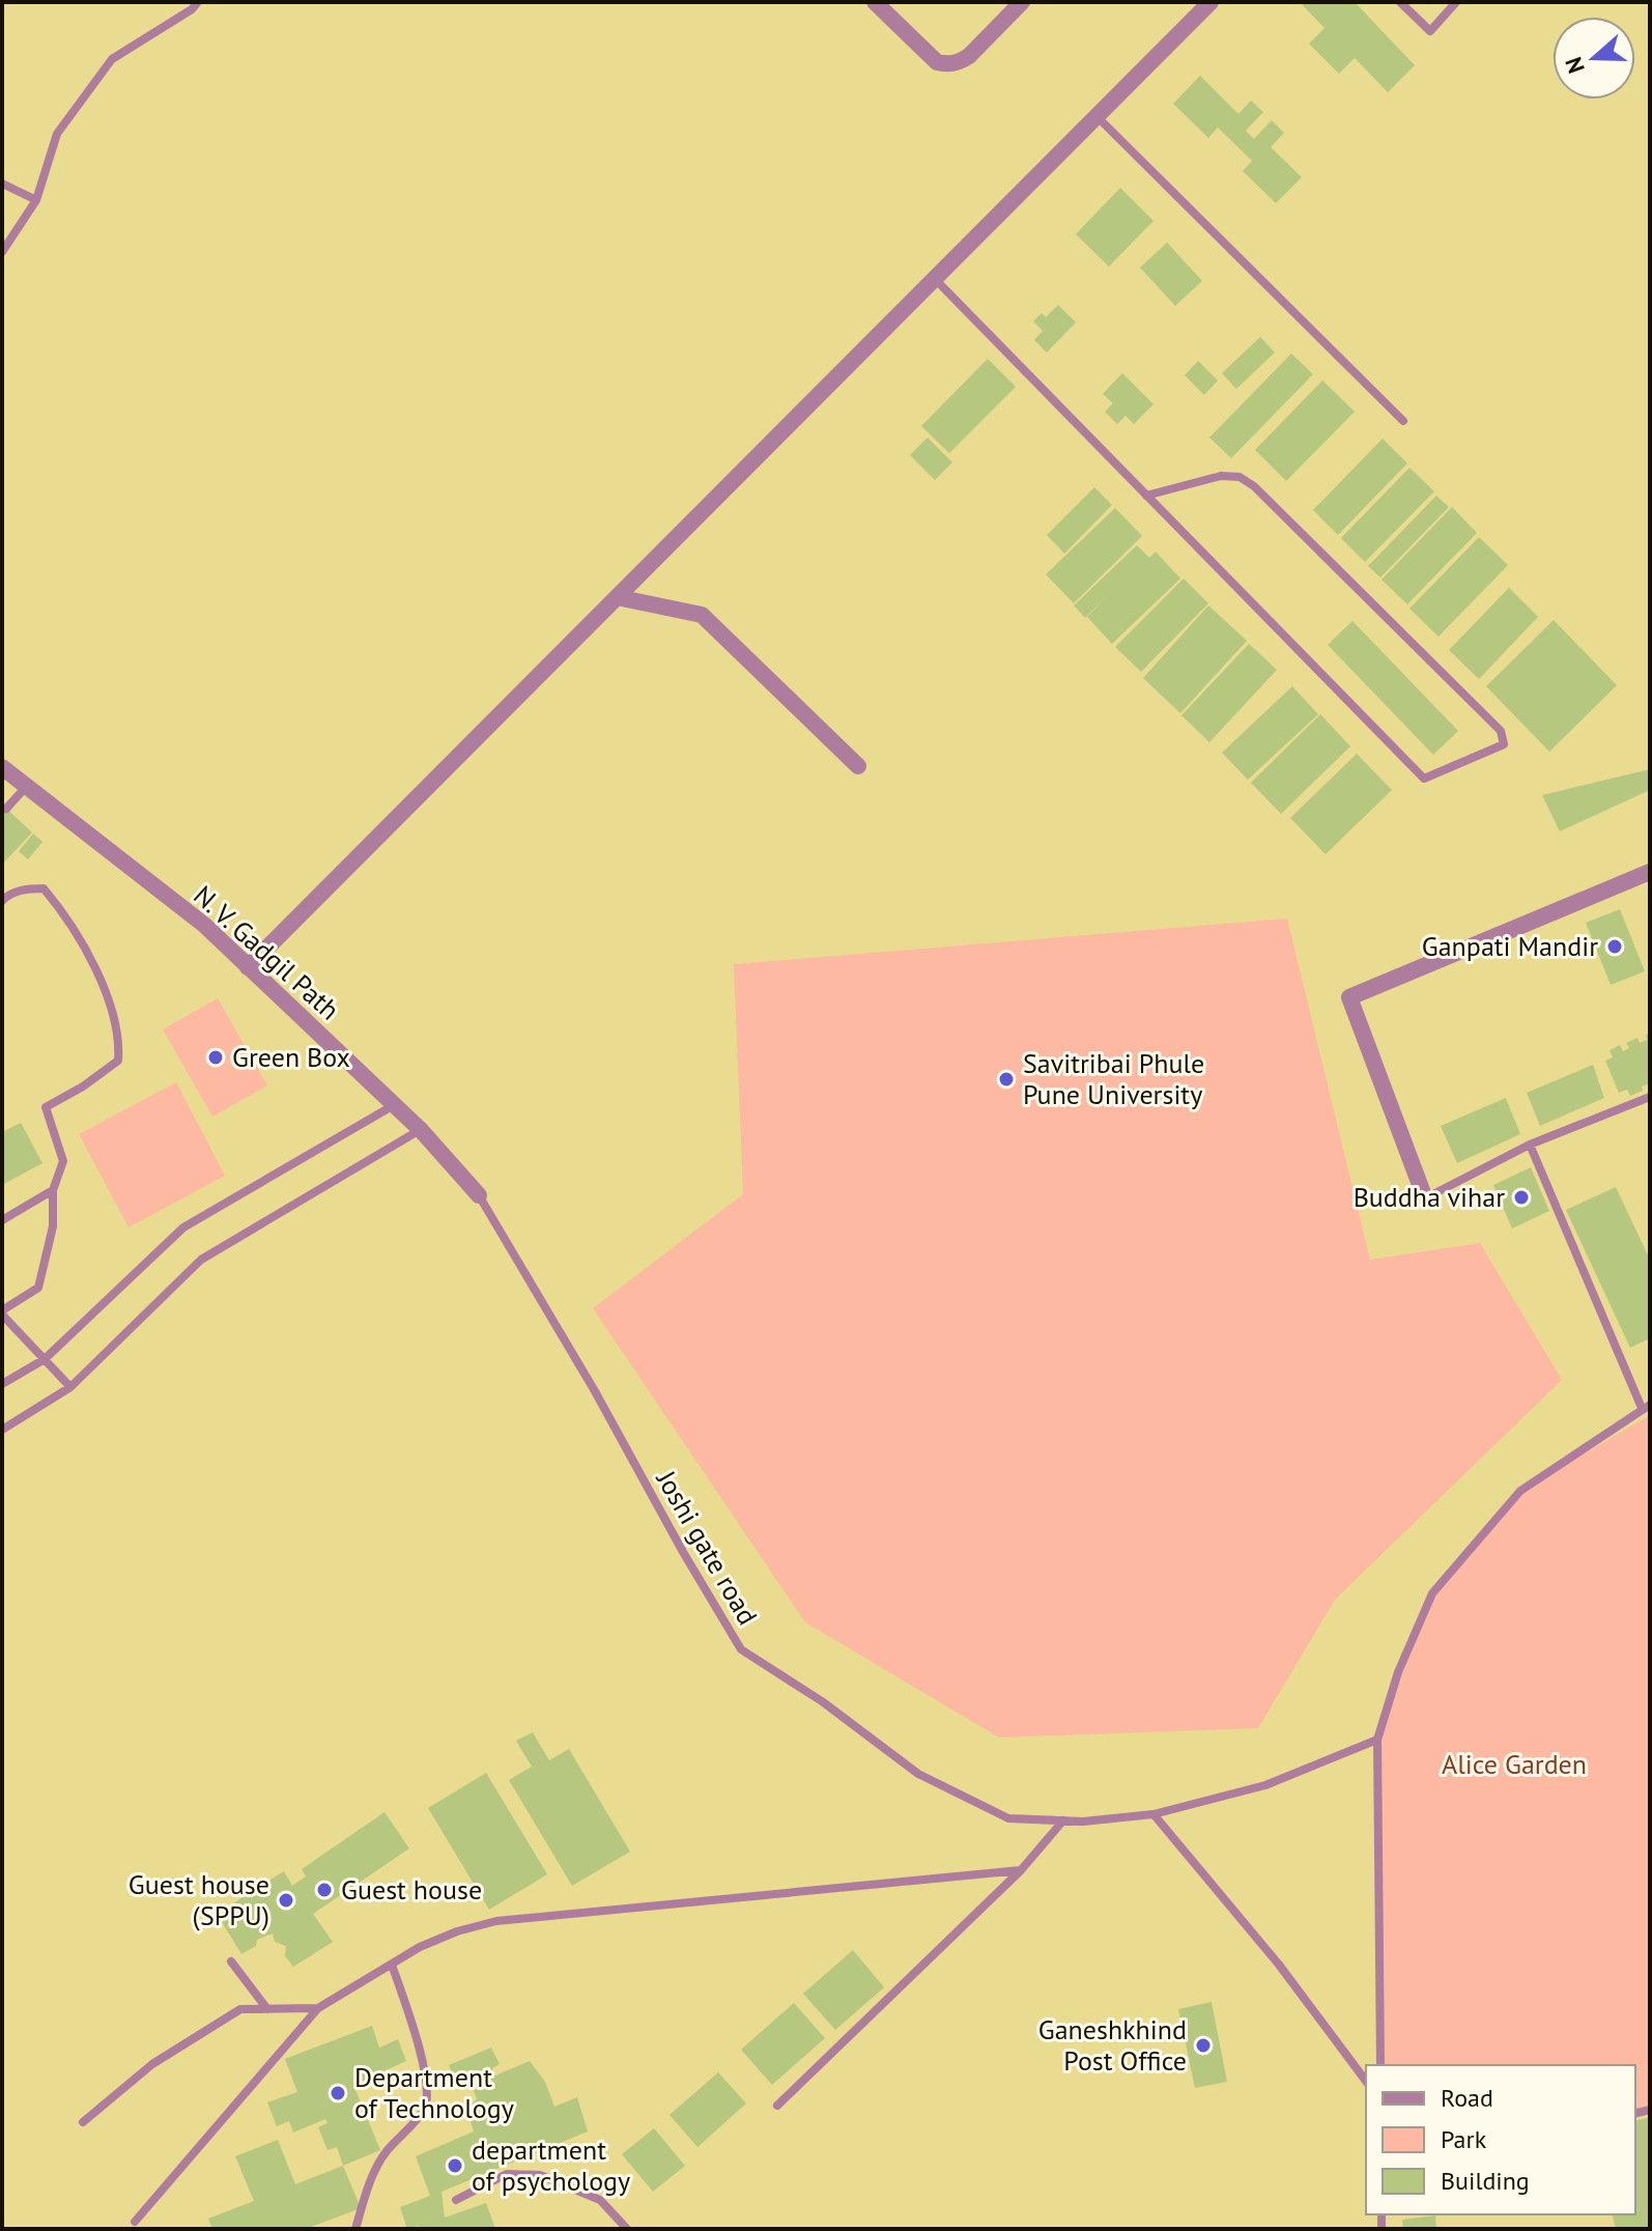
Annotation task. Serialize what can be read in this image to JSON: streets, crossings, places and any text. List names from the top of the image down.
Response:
{
  "streets": {
    "street": ["N. V. Gadgil Path"],
    "lane": ["Joshi gate road"]
  },
  "crossings": [
    ["N. V. Gadgil Path", "Joshi gate road"]
  ],
  "parks": ["Alice Garden"],
  "places": [
    "Ganpati Mandir",
    "Green Box",
    "Savitribai Phule Pune University",
    "Buddha vihar",
    "Guest house",
    "Guest house (SPPU)",
    "Ganeshkhind Post Office",
    "Department of Technology",
    "department of psychology"
  ],
  "legend": ["Road", "Park", "Building"],
  "north": "left"
}
